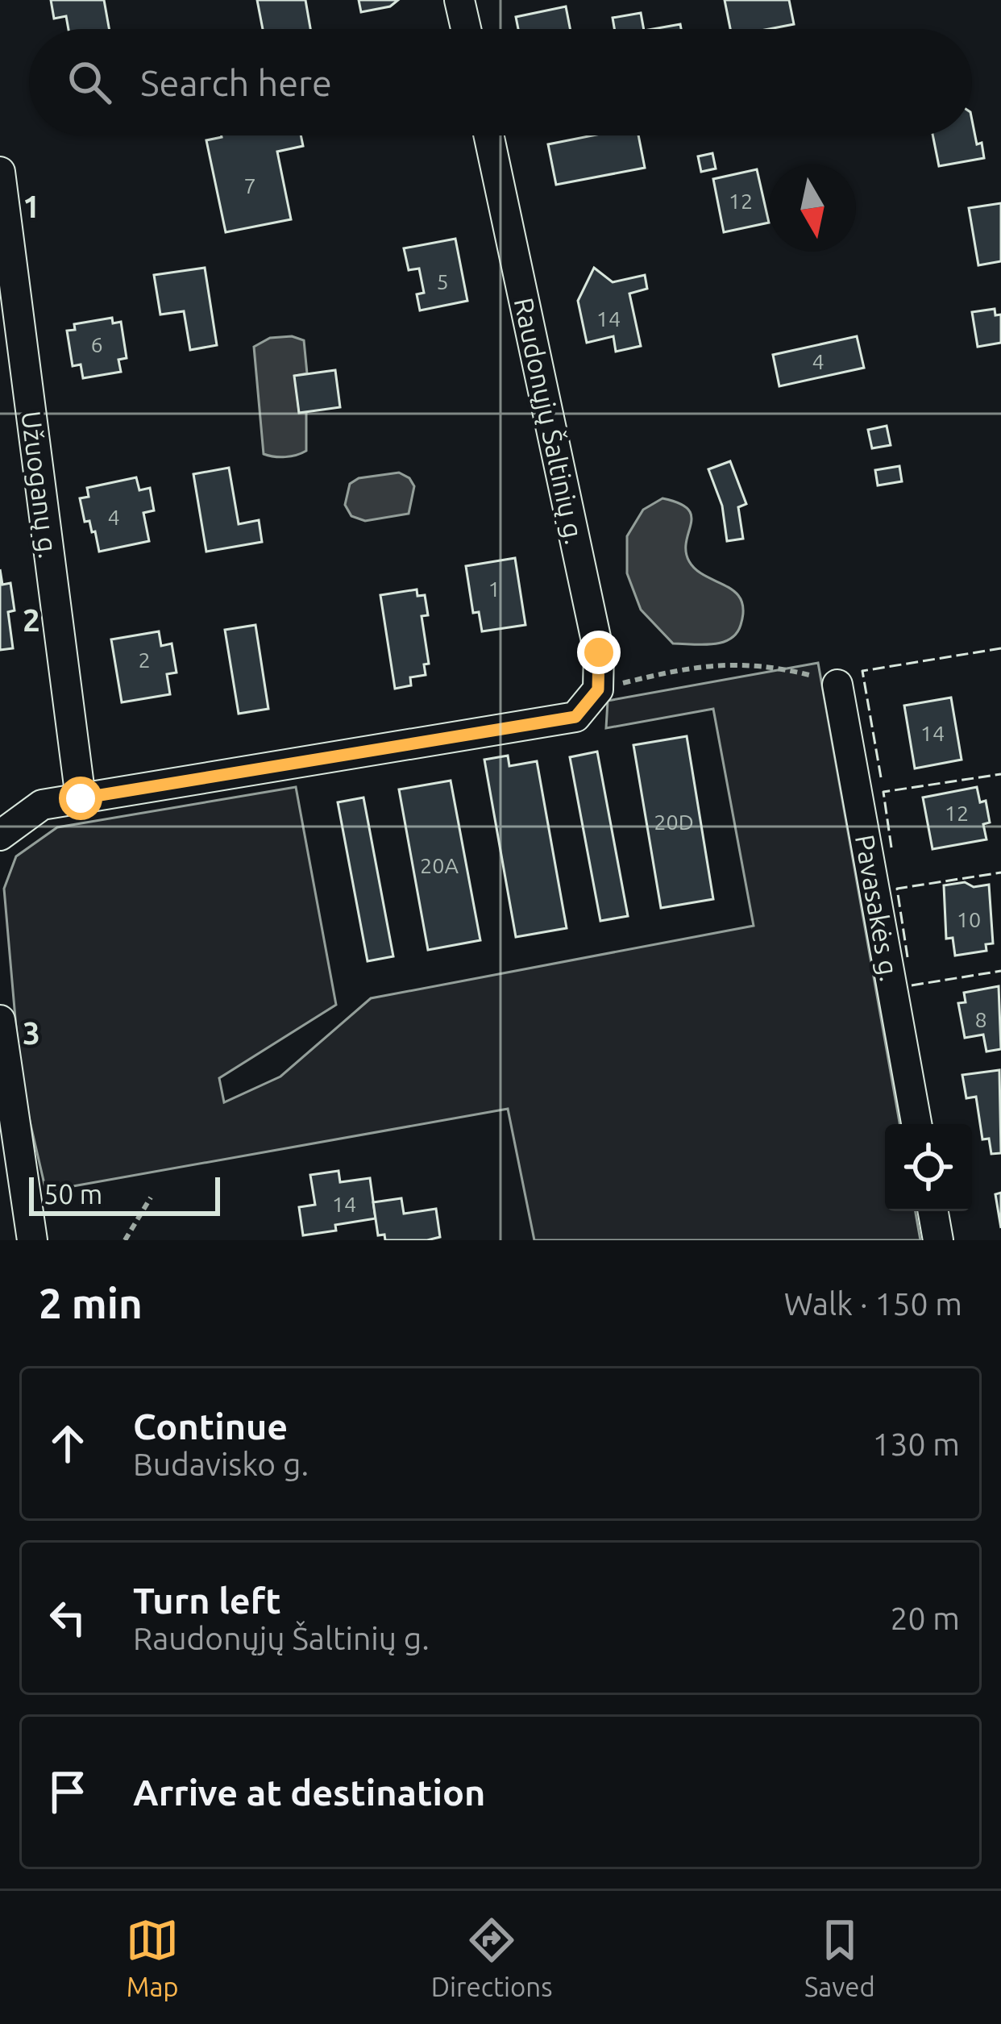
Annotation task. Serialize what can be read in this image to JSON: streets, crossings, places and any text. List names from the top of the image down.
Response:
{
  "streets": {
    "street": ["Raudonųjų Šaltinių g.", "Užuoganų g.", "Pavasakės g."]
  },
  "house_numbers": [
    "7",
    "12",
    "5",
    "14",
    "6",
    "4",
    "4",
    "1",
    "2",
    "14",
    "12",
    "20D",
    "20A",
    "10",
    "8",
    "14"
  ],
  "scale_bar": "50 m",
  "north": "bottom",
  "page": {
    "search": "Search here",
    "scale": "50 m",
    "heading": ["2 min", "Walk · 150 m"],
    "list": [
      ["Continue", "Budavisko g.", "130 m"],
      ["Turn left", "Raudonųjų Šaltinių g.", "20 m"],
      "Arrive at destination"
    ],
    "nav": ["Map", "Directions", "Saved"]
  },
  "grid": {
    "rows": ["1", "2", "3"]
  }
}
